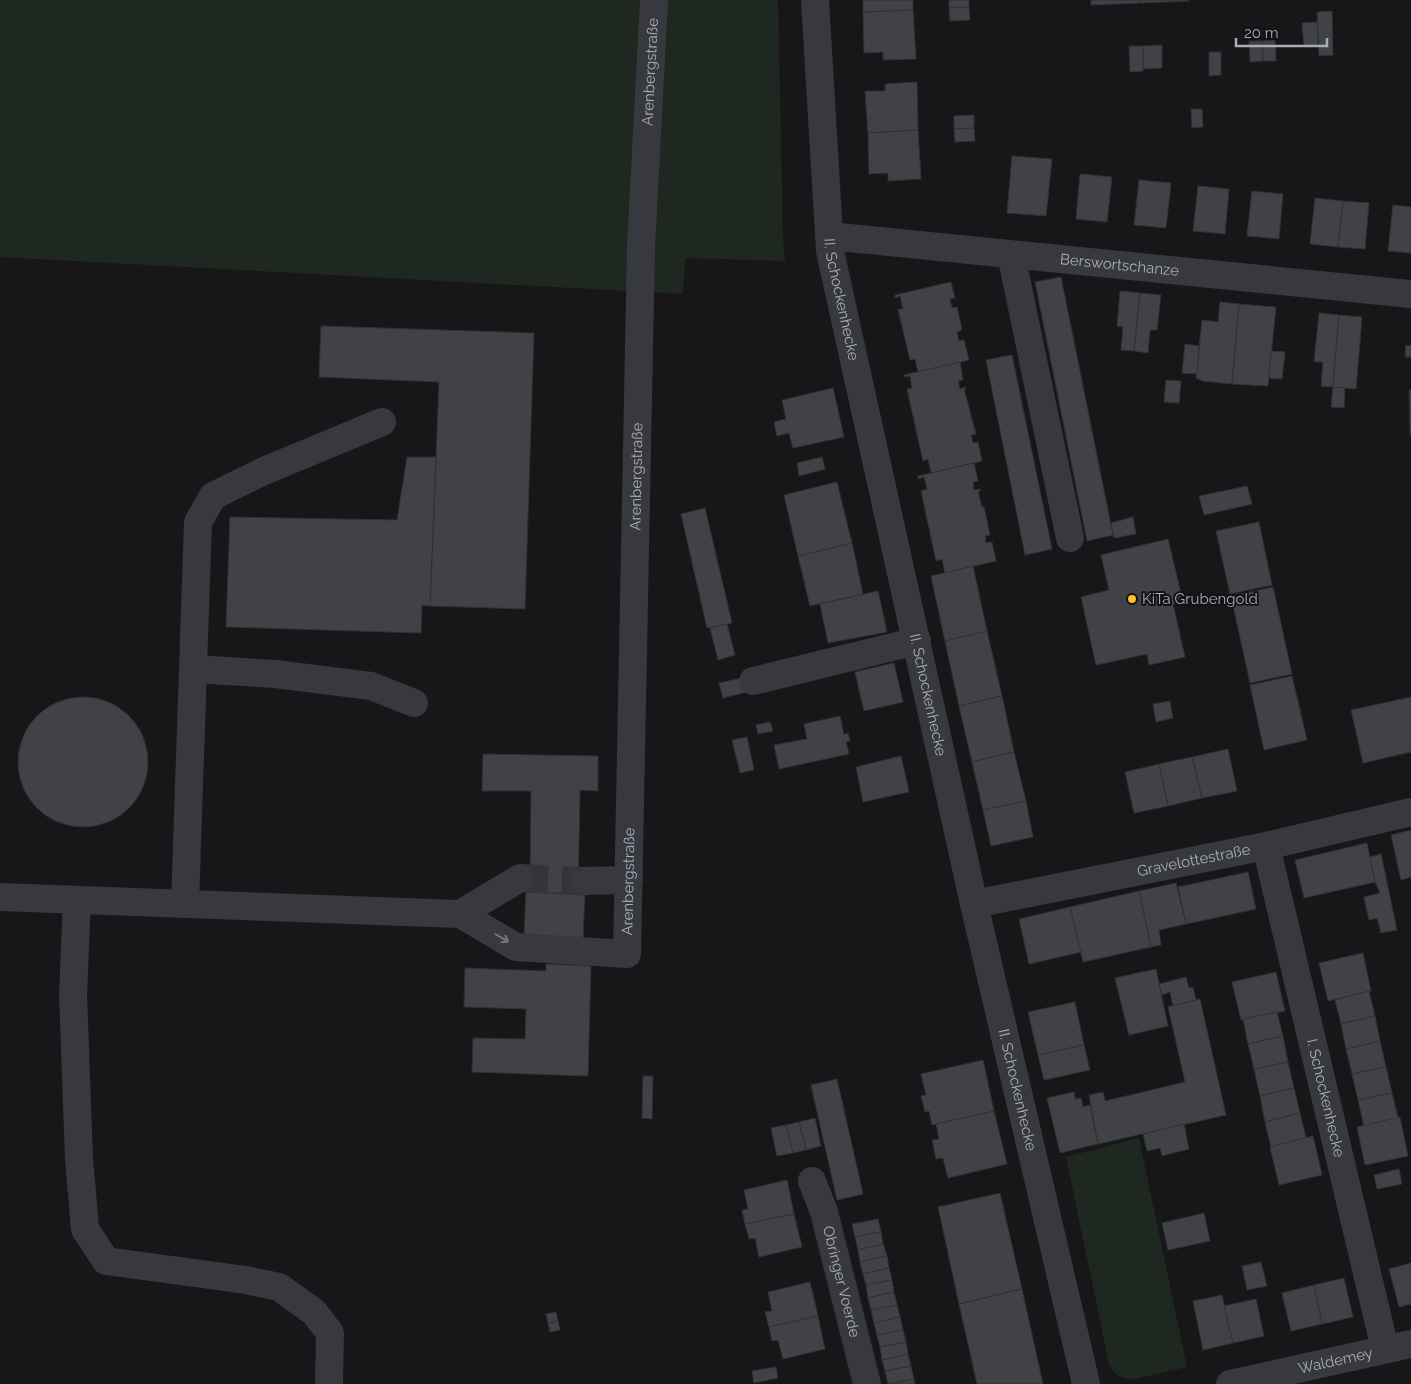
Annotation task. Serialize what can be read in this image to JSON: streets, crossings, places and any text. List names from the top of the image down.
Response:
{
  "streets": {
    "street": [
      "Arenbergstraße",
      "Berswortschanze",
      "II. Schockenhecke",
      "Gravelottestraße",
      "I. Schockenhecke",
      "Obringer Voerde",
      "Waldemey"
    ]
  },
  "crossings": [
    ["Berswortschanze", "II. Schockenhecke"],
    ["II. Schockenhecke", "Gravelottestraße"],
    ["Gravelottestraße", "I. Schockenhecke"],
    ["I. Schockenhecke", "Waldemey"]
  ],
  "places": ["KiTa Grubengold"],
  "scale_bar": "20 m"
}
